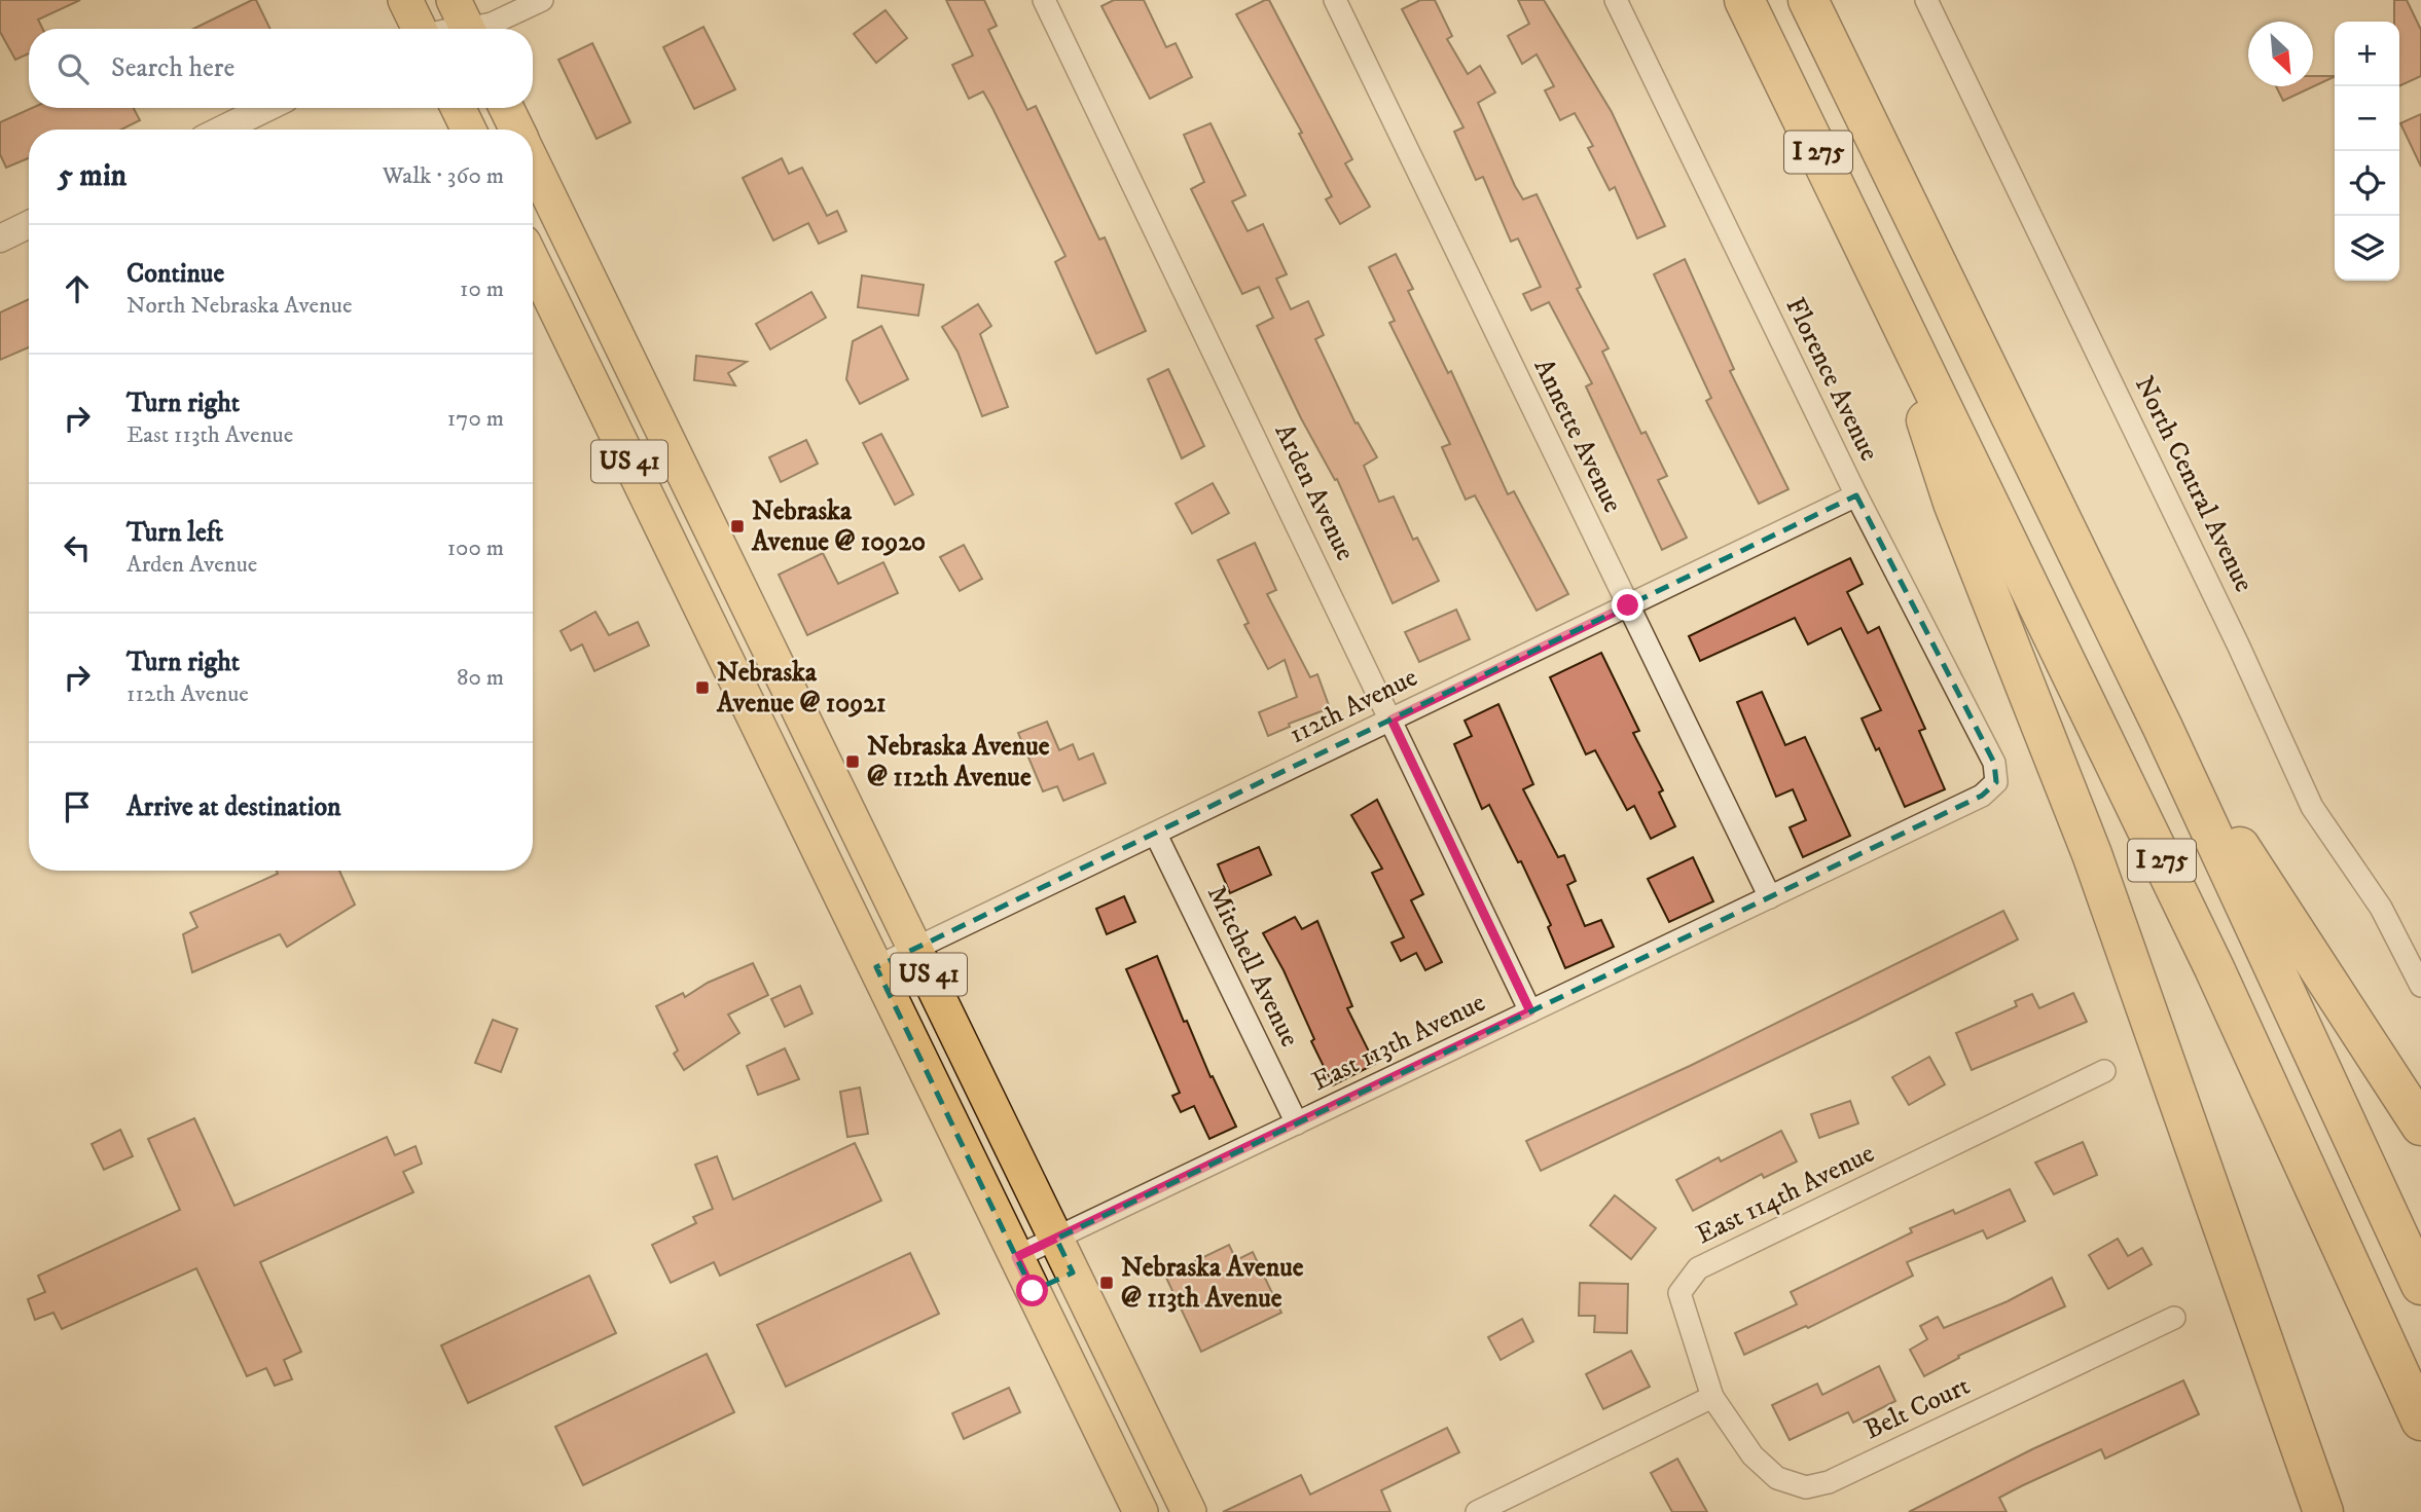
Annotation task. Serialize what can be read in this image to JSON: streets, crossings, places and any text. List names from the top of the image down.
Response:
{
  "streets": {
    "highway": ["I 275"],
    "main road": ["US 41"],
    "street": [
      "Florence Avenue",
      "Annette Avenue",
      "North Central Avenue",
      "Arden Avenue",
      "112th Avenue",
      "Mitchell Avenue",
      "East 113th Avenue",
      "East 114th Avenue",
      "Belt Court"
    ]
  },
  "crossings": [
    ["Florence Avenue", "112th Avenue"],
    ["Florence Avenue", "East 113th Avenue"],
    ["Annette Avenue", "112th Avenue"],
    ["Annette Avenue", "East 113th Avenue"],
    ["US 41", "112th Avenue"],
    ["US 41", "East 113th Avenue"],
    ["Arden Avenue", "112th Avenue"],
    ["Arden Avenue", "East 113th Avenue"],
    ["112th Avenue", "Mitchell Avenue"],
    ["Mitchell Avenue", "East 113th Avenue"],
    ["East 114th Avenue", "Belt Court"]
  ],
  "places": {
    "transit": [
      "Nebraska Avenue @ 10920",
      "Nebraska Avenue @ 10921",
      "Nebraska Avenue @ 112th Avenue",
      "Nebraska Avenue @ 113th Avenue"
    ]
  },
  "north": "bottom right",
  "page": {
    "map_buttons": ["+", "−"],
    "search": "Search here",
    "heading": ["5 min", "Walk · 360 m"],
    "list": [
      ["Continue", "North Nebraska Avenue", "10 m"],
      ["Turn right", "East 113th Avenue", "170 m"],
      ["Turn left", "Arden Avenue", "100 m"],
      ["Turn right", "112th Avenue", "80 m"],
      "Arrive at destination"
    ]
  }
}
